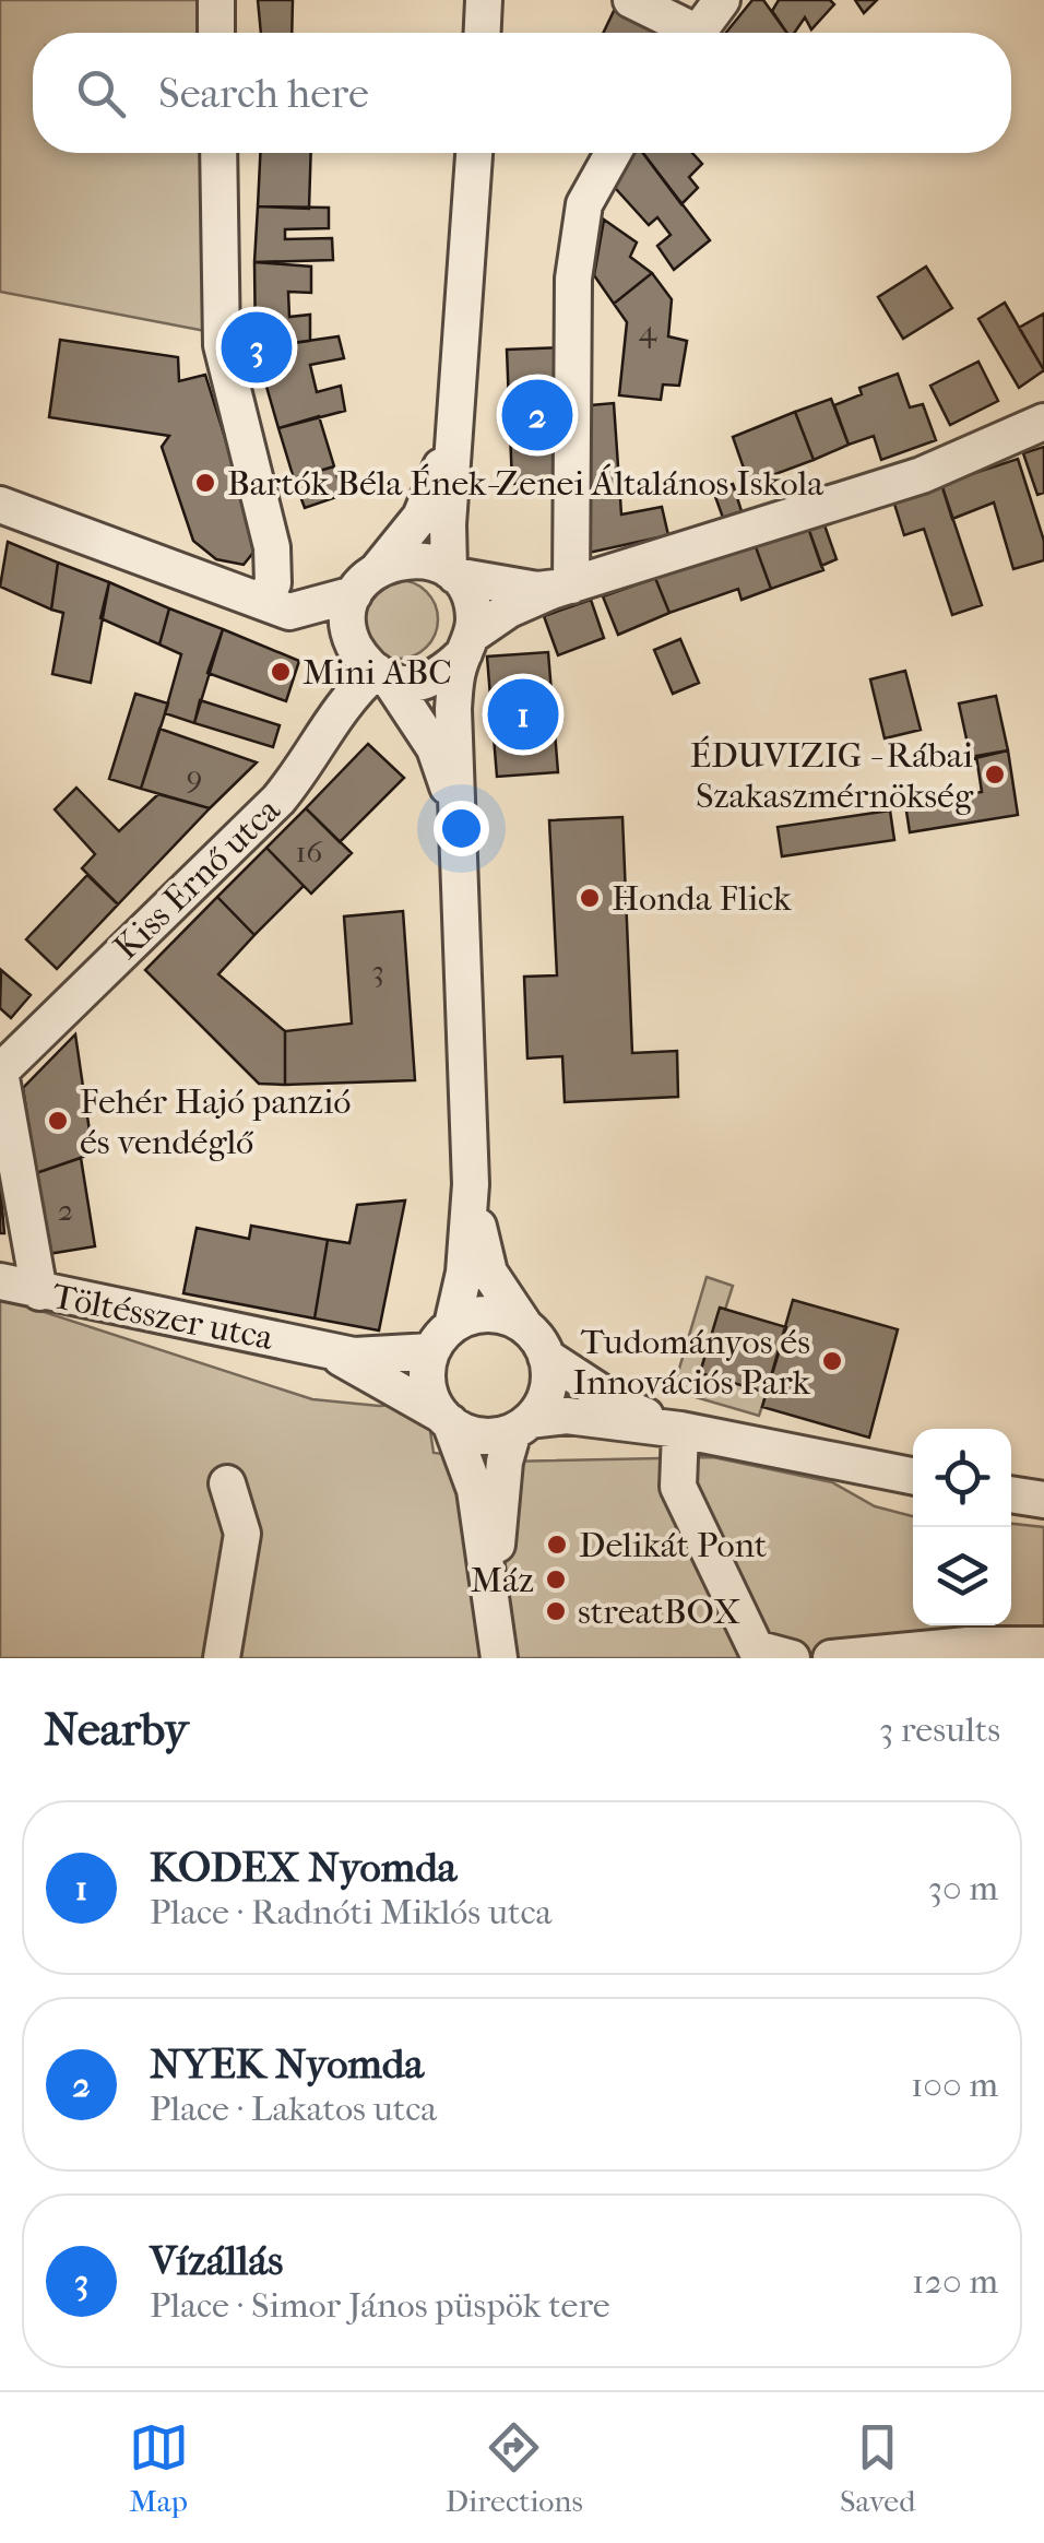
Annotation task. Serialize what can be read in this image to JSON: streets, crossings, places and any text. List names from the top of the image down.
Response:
{
  "streets": {
    "street": ["Kiss Ernő utca", "Töltésszer utca"]
  },
  "crossings": [
    ["Kiss Ernő utca", "Töltésszer utca"]
  ],
  "places": [
    "Bartók Béla Ének-Zenei Általános Iskola",
    "Mini ABC",
    "ÉDUVIZIG - Rábai Szakaszmérnökség",
    "Honda Flick",
    "Fehér Hajó panzió és vendéglő",
    "Tudományos és Innovációs Park",
    "Delikát Pont",
    "Máz",
    "streatBOX"
  ],
  "house_numbers": [
    "4",
    "9",
    "16",
    "3",
    "2"
  ],
  "page": {
    "search": "Search here",
    "pins": ["3", "2", "1"],
    "heading": ["Nearby", "3 results"],
    "list": [
      {
        "mark": "1",
        "name": "KODEX Nyomda",
        "note": "Place · Radnóti Miklós utca",
        "value": "30 m"
      },
      {
        "mark": "2",
        "name": "NYEK Nyomda",
        "note": "Place · Lakatos utca",
        "value": "100 m"
      },
      {
        "mark": "3",
        "name": "Vízállás",
        "note": "Place · Simor János püspök tere",
        "value": "120 m"
      }
    ],
    "nav": ["Map", "Directions", "Saved"]
  }
}
